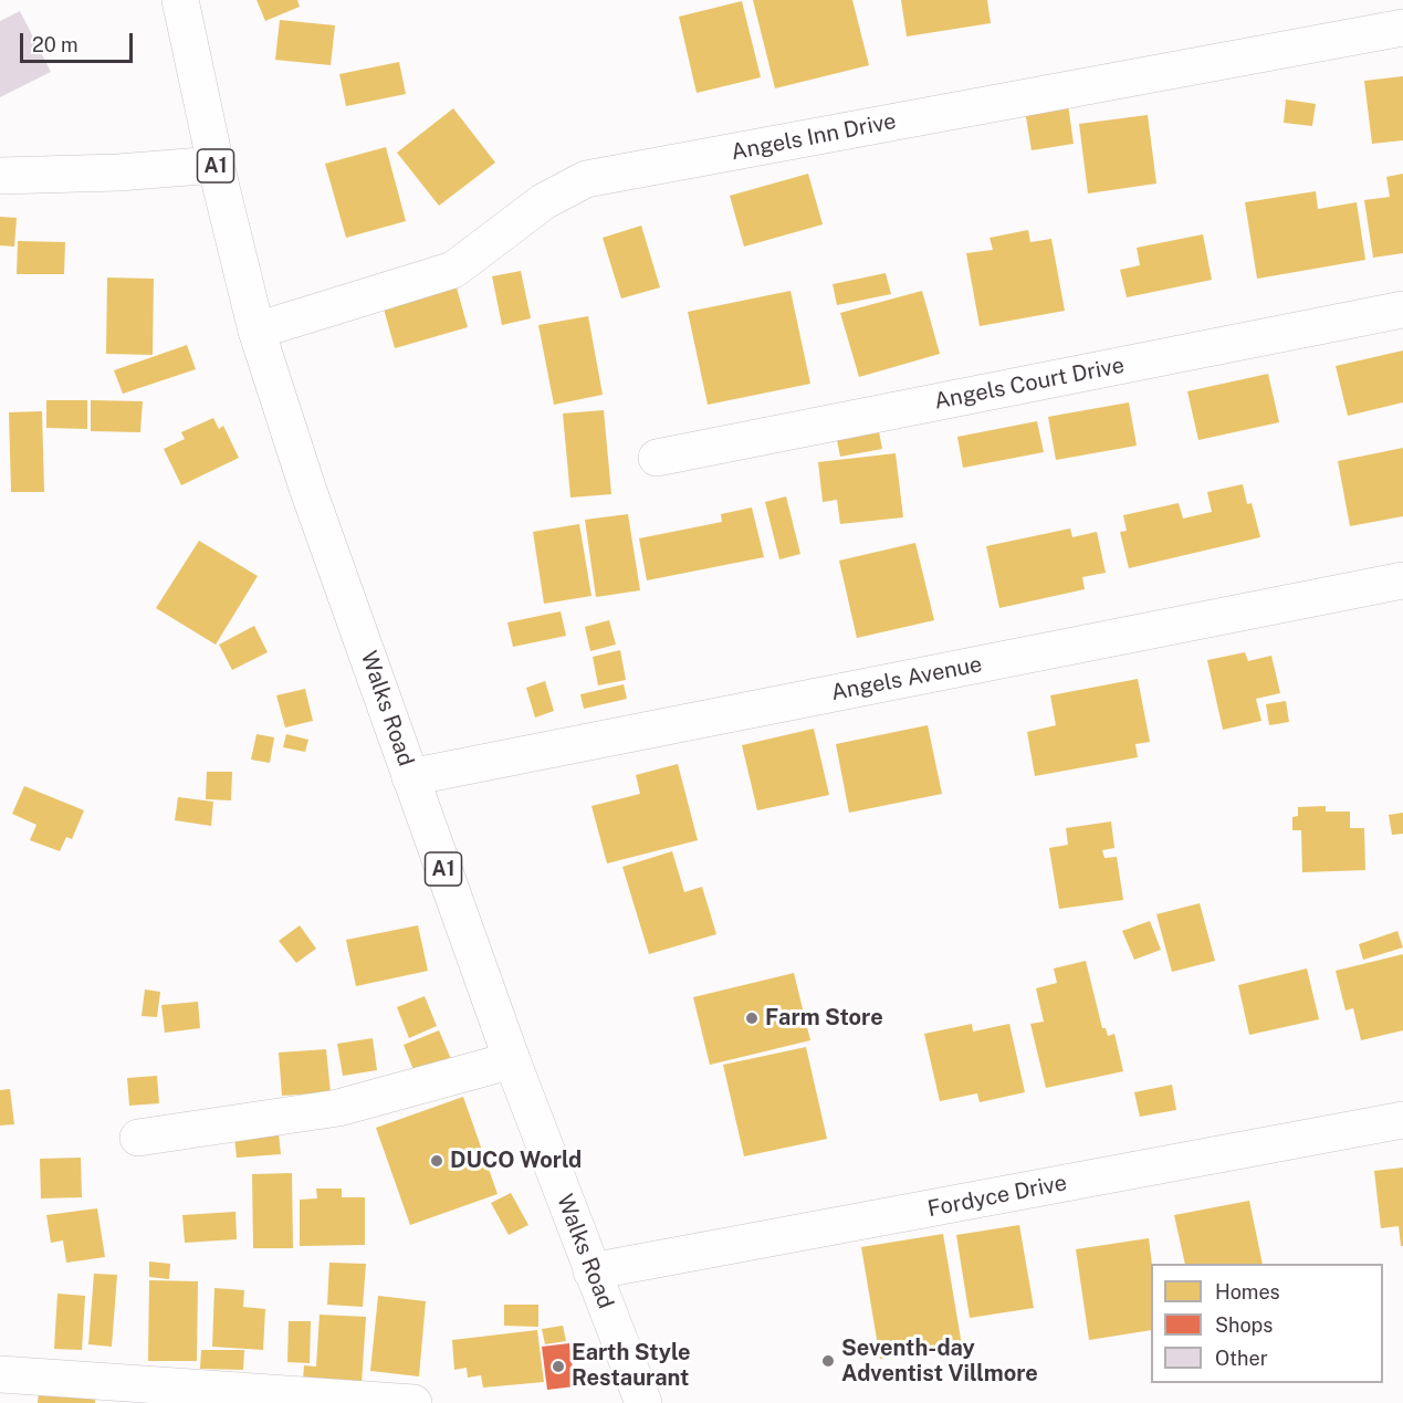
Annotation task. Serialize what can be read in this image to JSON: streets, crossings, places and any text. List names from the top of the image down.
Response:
{
  "streets": {
    "street": [
      "Angels Inn Drive",
      "A1",
      "Angels Court Drive",
      "Angels Avenue",
      "Walks Road",
      "Fordyce Drive"
    ]
  },
  "crossings": [
    ["Angels Inn Drive", "Walks Road"],
    ["Angels Avenue", "Walks Road"],
    ["Walks Road", "Fordyce Drive"]
  ],
  "places": [
    "Farm Store",
    "DUCO World",
    "Seventh-day Adventist Villmore",
    "Earth Style Restaurant"
  ],
  "legend": ["Homes", "Shops", "Other"],
  "scale_bar": "20 m"
}
